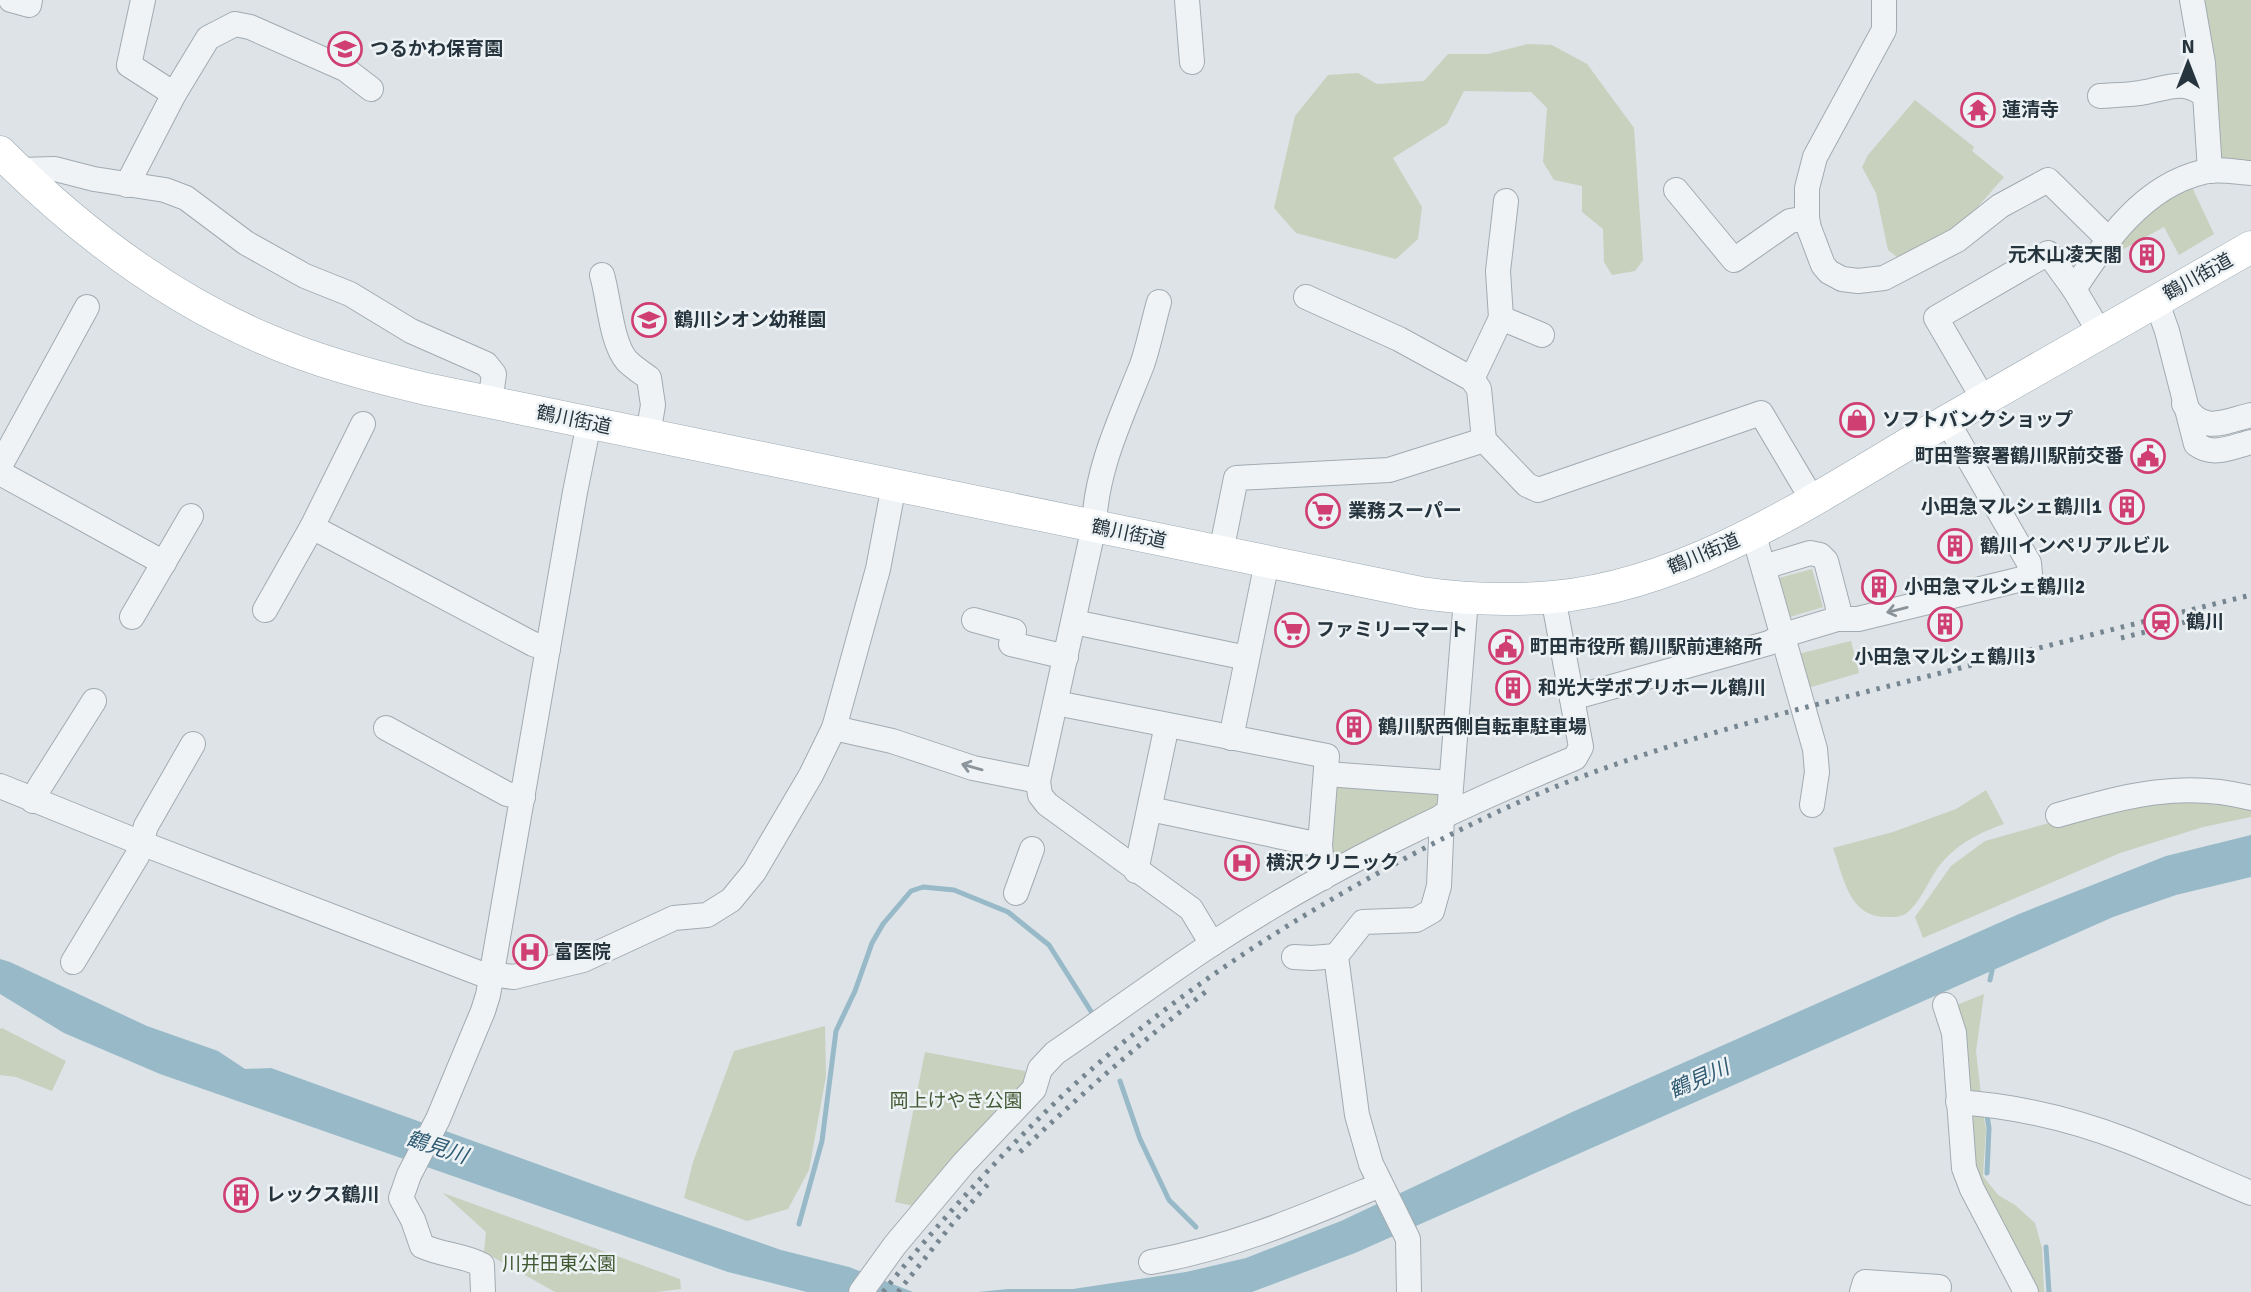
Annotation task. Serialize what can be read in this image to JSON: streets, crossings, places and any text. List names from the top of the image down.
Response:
{
  "streets": {
    "main road": ["鶴川街道"]
  },
  "water": ["鶴見川"],
  "parks": ["岡上けやき公園", "川井田東公園"],
  "places": {
    "school or university": ["つるかわ保育園", "鶴川シオン幼稚園"],
    "temple": ["蓮清寺"],
    "building": [
      "元木山凌天閣",
      "小田急マルシェ鶴川1",
      "鶴川インペリアルビル",
      "小田急マルシェ鶴川2",
      "小田急マルシェ鶴川3",
      "和光大学ポプリホール鶴川",
      "鶴川駅西側自転車駐車場",
      "レックス鶴川"
    ],
    "shop": ["ソフトバンクショップ"],
    "public building": ["町田警察署鶴川駅前交番", "町田市役所 鶴川駅前連絡所"],
    "supermarket": ["業務スーパー", "ファミリーマート"],
    "station": ["鶴川"],
    "hospital": ["横沢クリニック", "富医院"]
  },
  "north": "top"
}
